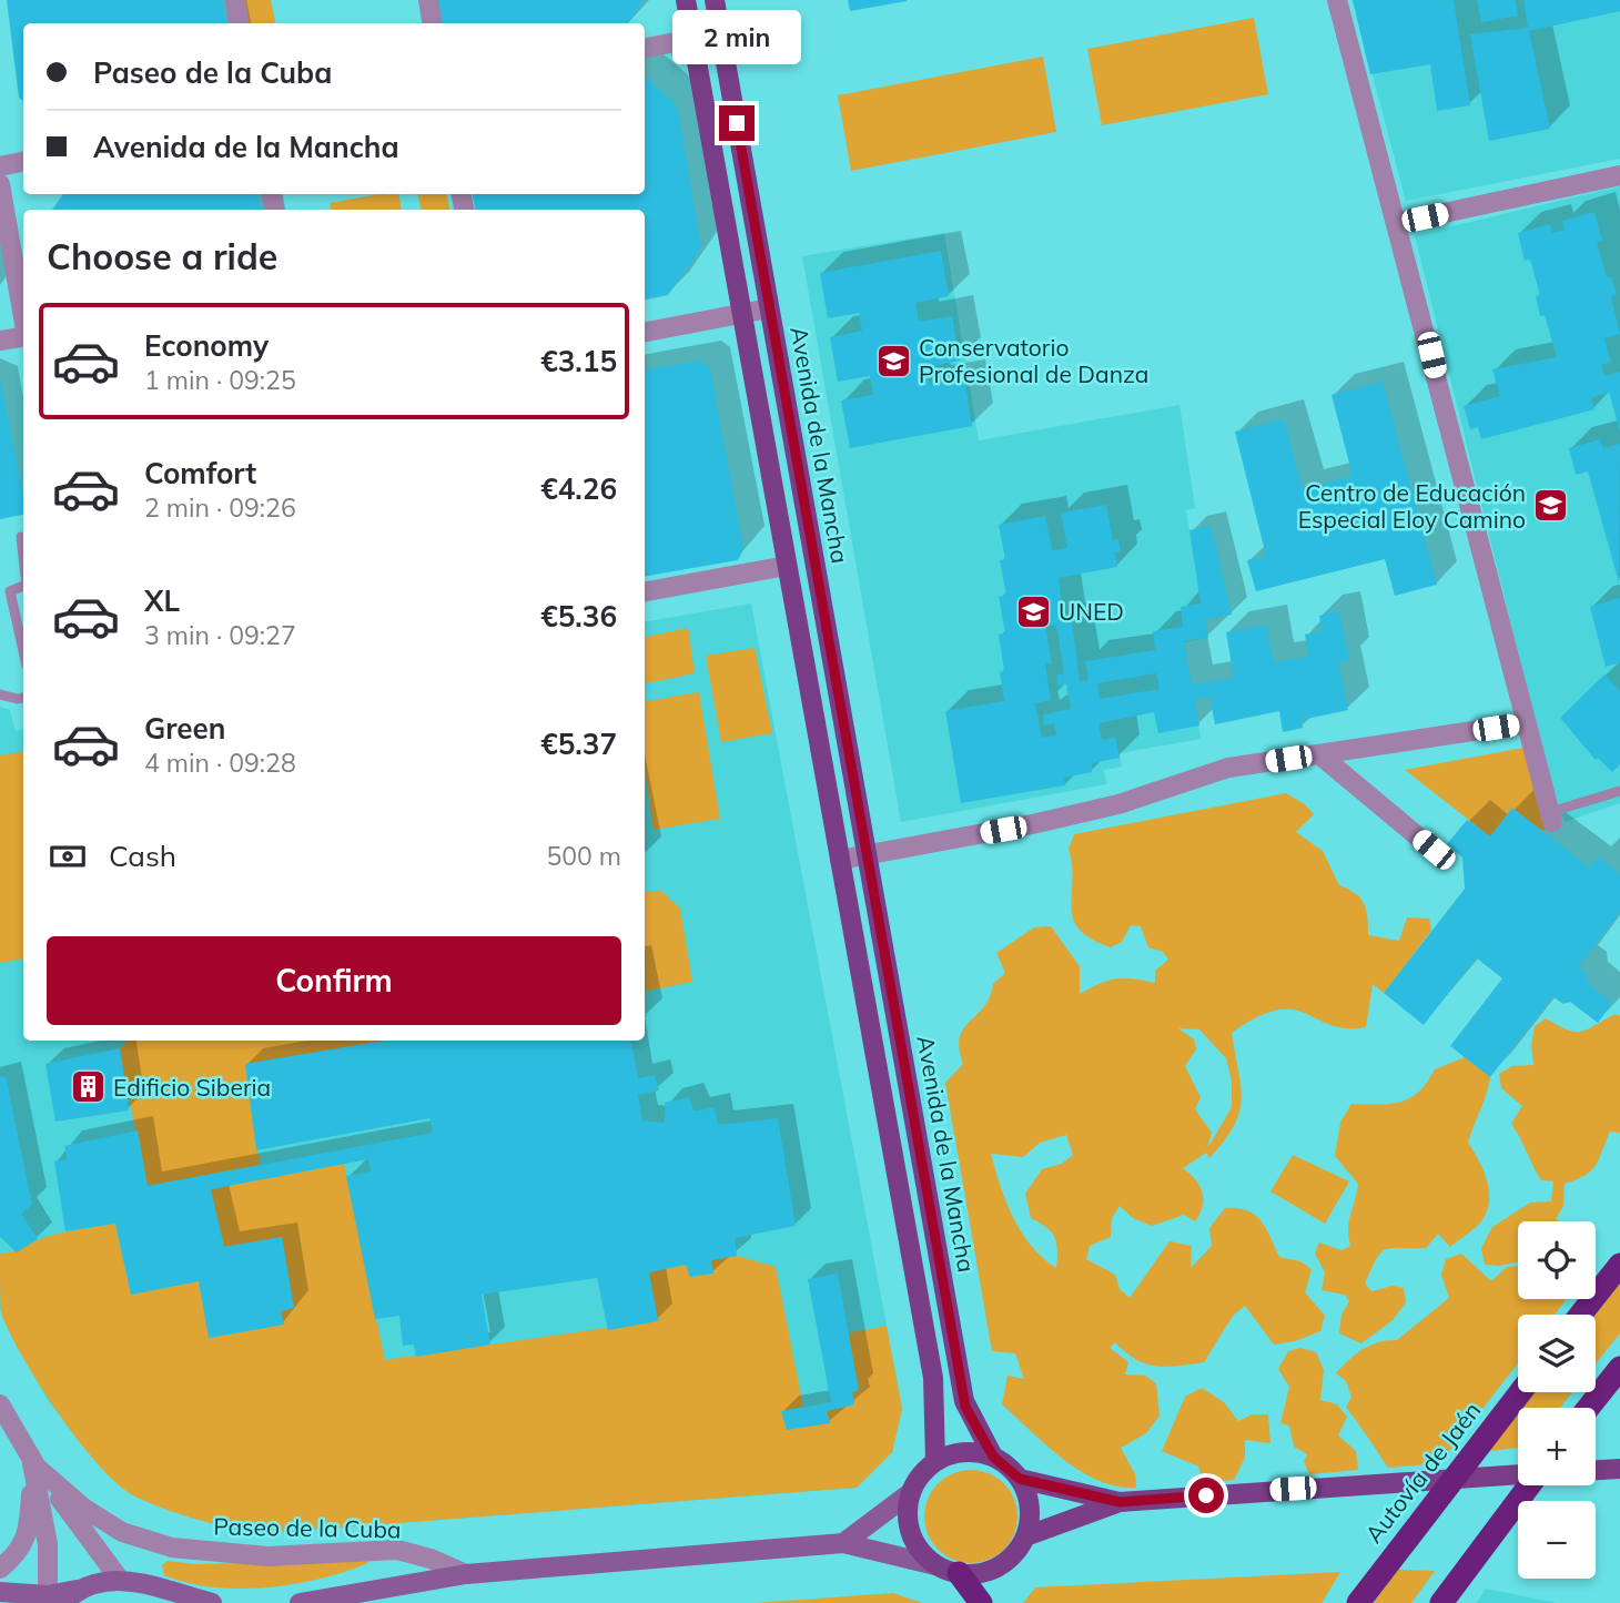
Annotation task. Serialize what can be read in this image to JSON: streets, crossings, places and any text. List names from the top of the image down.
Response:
{
  "streets": {
    "highway": ["Autovía de Jaén"],
    "main road": ["Avenida de la Mancha", "Paseo de la Cuba"]
  },
  "places": {
    "school or university": ["Conservatorio Profesional de Danza", "Centro de Educación Especial Eloy Camino", "UNED"],
    "building": ["Edificio Siberia"]
  },
  "page": {
    "bubble": "2 min",
    "banner": ["Paseo de la Cuba", "Avenida de la Mancha"],
    "heading": "Choose a ride",
    "list": [
      {
        "name": "Economy",
        "note": "1 min · 09:25",
        "value": "€3.15"
      },
      {
        "name": "Comfort",
        "note": "2 min · 09:26",
        "value": "€4.26"
      },
      {
        "name": "XL",
        "note": "3 min · 09:27",
        "value": "€5.36"
      },
      {
        "name": "Green",
        "note": "4 min · 09:28",
        "value": "€5.37"
      }
    ],
    "pay": ["Cash", "500 m"],
    "buttons": "Confirm",
    "map_buttons": ["+", "−"]
  }
}
